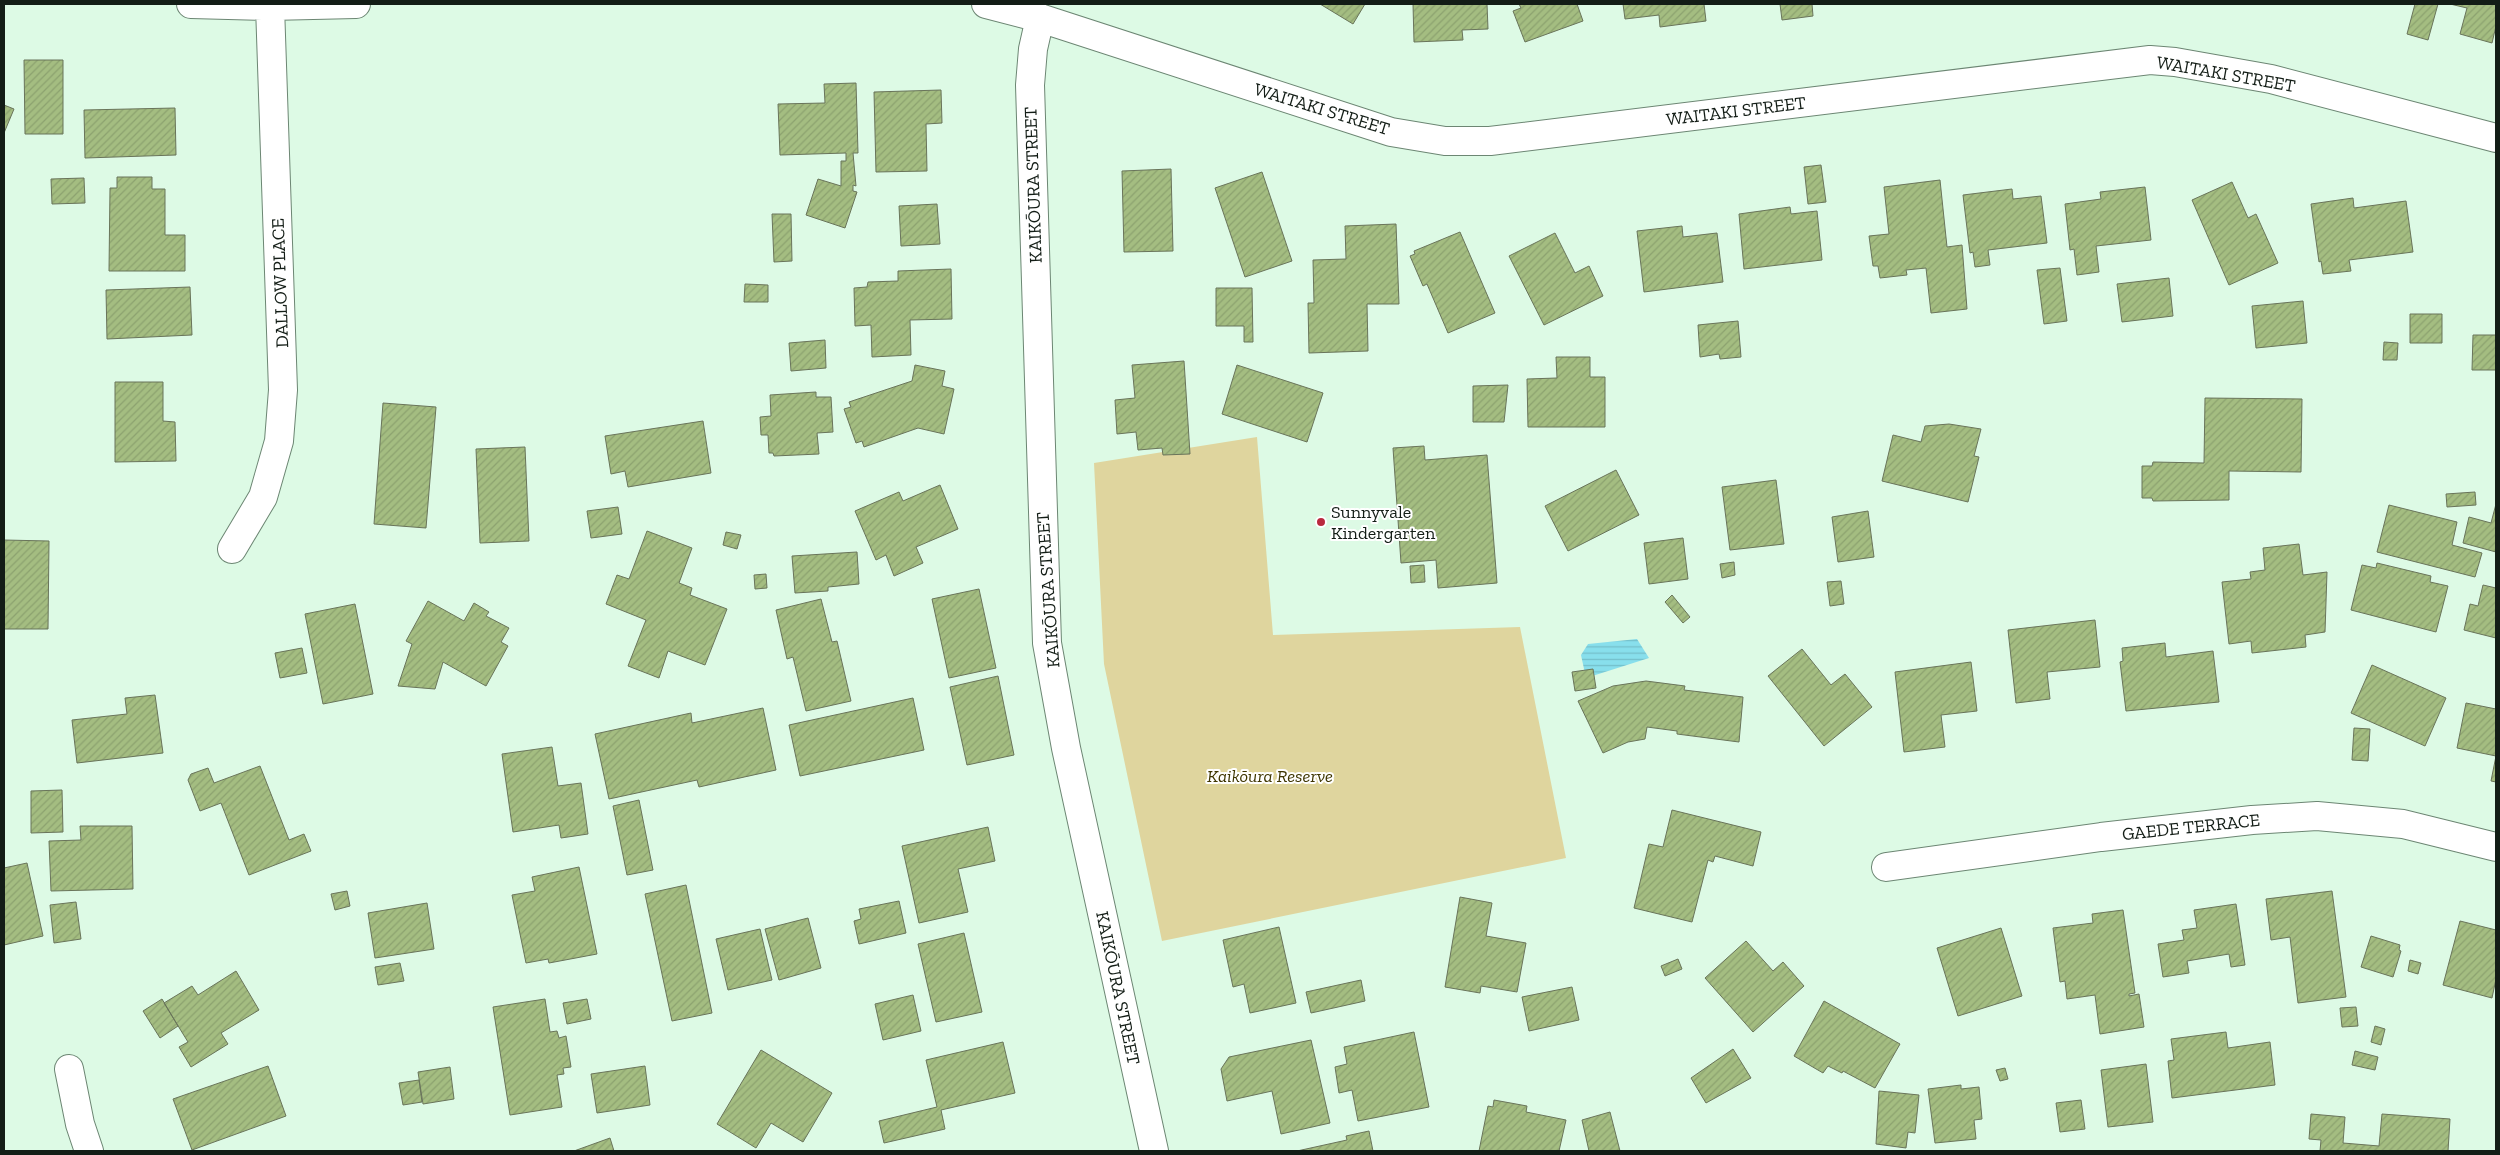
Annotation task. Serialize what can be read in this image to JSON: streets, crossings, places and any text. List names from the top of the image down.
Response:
{
  "streets": {
    "street": [
      "WAITAKI STREET",
      "KAIKŌURA STREET",
      "DALLOW PLACE",
      "GAEDE TERRACE"
    ]
  },
  "crossings": [
    ["WAITAKI STREET", "KAIKŌURA STREET"]
  ],
  "parks": ["Kaikōura Reserve"],
  "places": ["Sunnyvale Kindergarten"]
}
